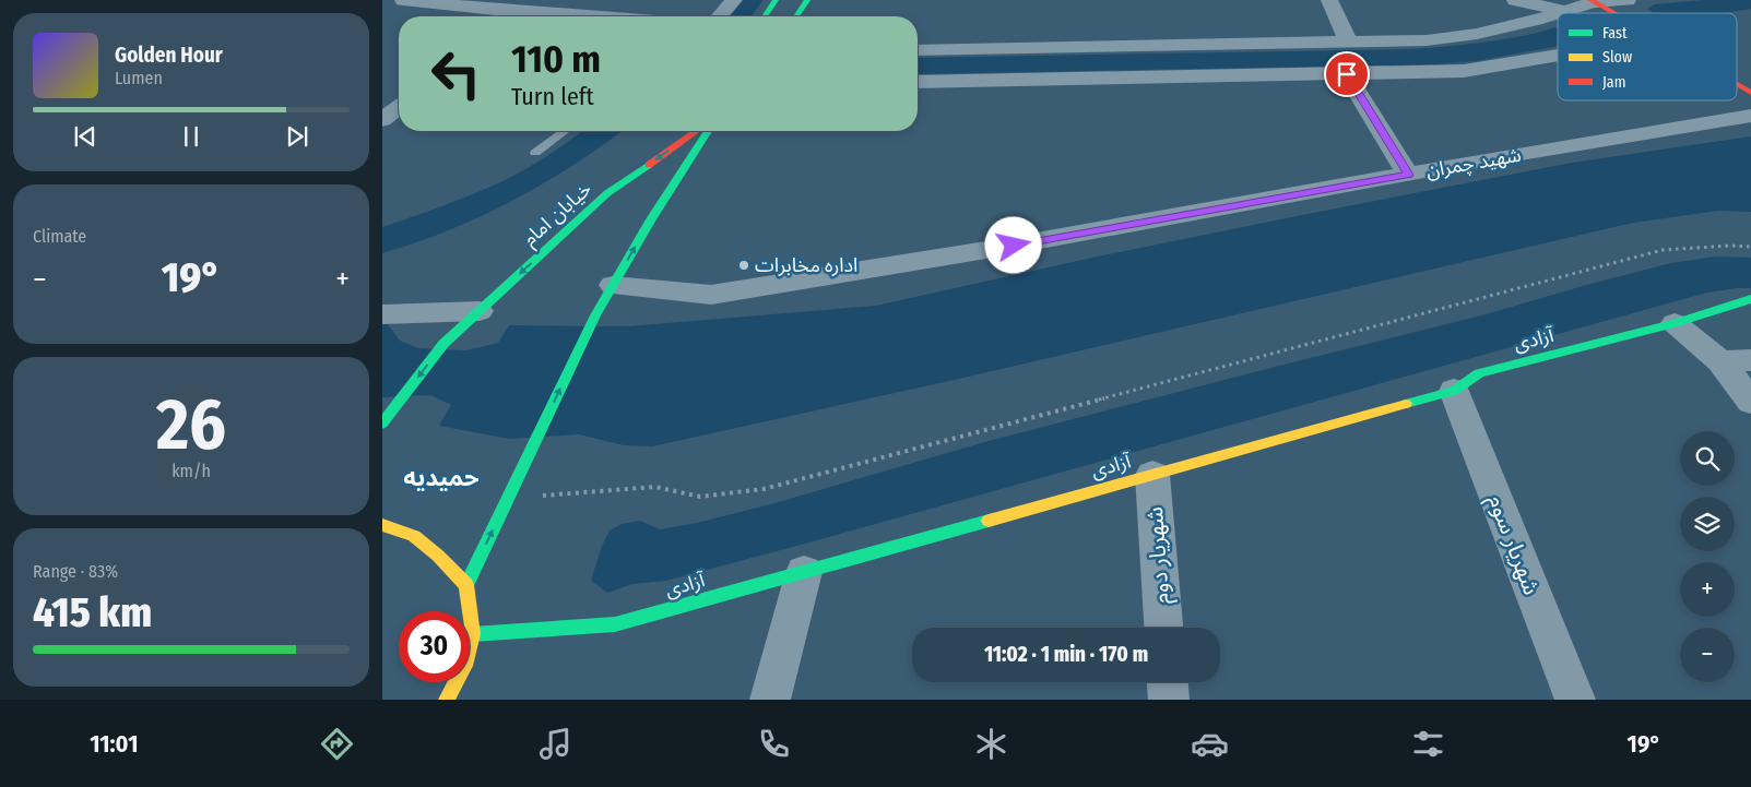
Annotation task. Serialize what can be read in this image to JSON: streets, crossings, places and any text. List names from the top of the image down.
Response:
{
  "streets": {
    "main road": ["خیابان امام", "آزادی"],
    "street": ["شهید چمران", "شهریار سوم", "شهریار دوم"]
  },
  "crossings": [
    ["آزادی", "شهریار سوم"],
    ["آزادی", "شهریار دوم"]
  ],
  "districts": ["حمیدیه"],
  "places": ["اداره مخابرات"],
  "legend": ["Fast", "Slow", "Jam"],
  "page": {
    "turn": ["110 m", "Turn left"],
    "song": ["Golden Hour", "Lumen"],
    "tile": [
      "Climate",
      ["26", "km/h"],
      ["Range · 83%", "415 km"]
    ],
    "heat": ["−", "19°", "+"],
    "map_buttons": ["+", "−"],
    "limit": "30",
    "trip": "11:02 · 1 min · 170 m",
    "tabs": ["11:01", "19°"]
  }
}
